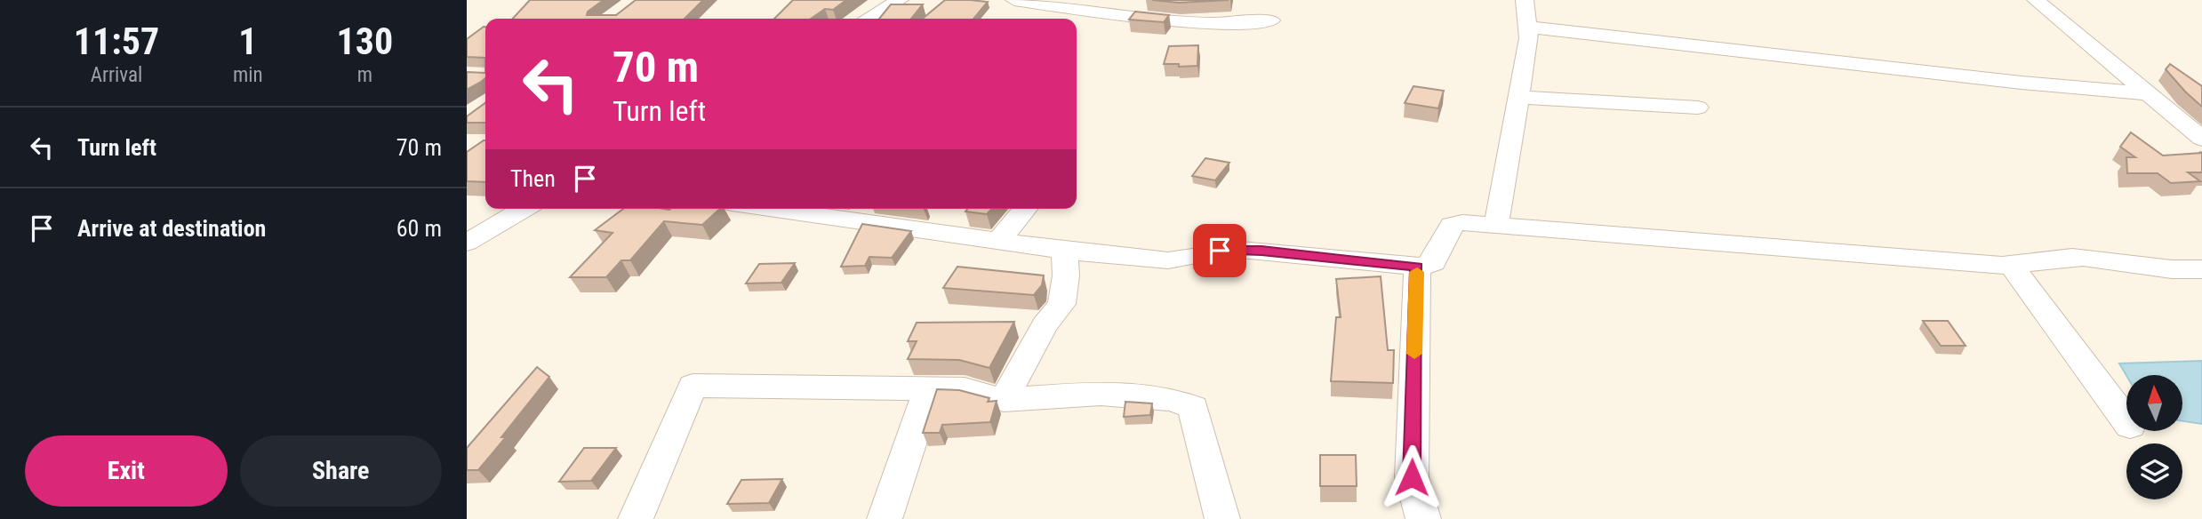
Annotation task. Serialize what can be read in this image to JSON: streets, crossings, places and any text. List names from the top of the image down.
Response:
{
  "north": "top",
  "page": {
    "eta": [
      "11:57",
      "Arrival",
      "1",
      "min",
      "130",
      "m"
    ],
    "turn": ["70 m", "Turn left"],
    "list": [
      {
        "name": "Turn left",
        "value": "70 m"
      },
      {
        "name": "Arrive at destination",
        "value": "60 m"
      }
    ],
    "then": "Then",
    "buttons": ["Exit", "Share"]
  }
}
